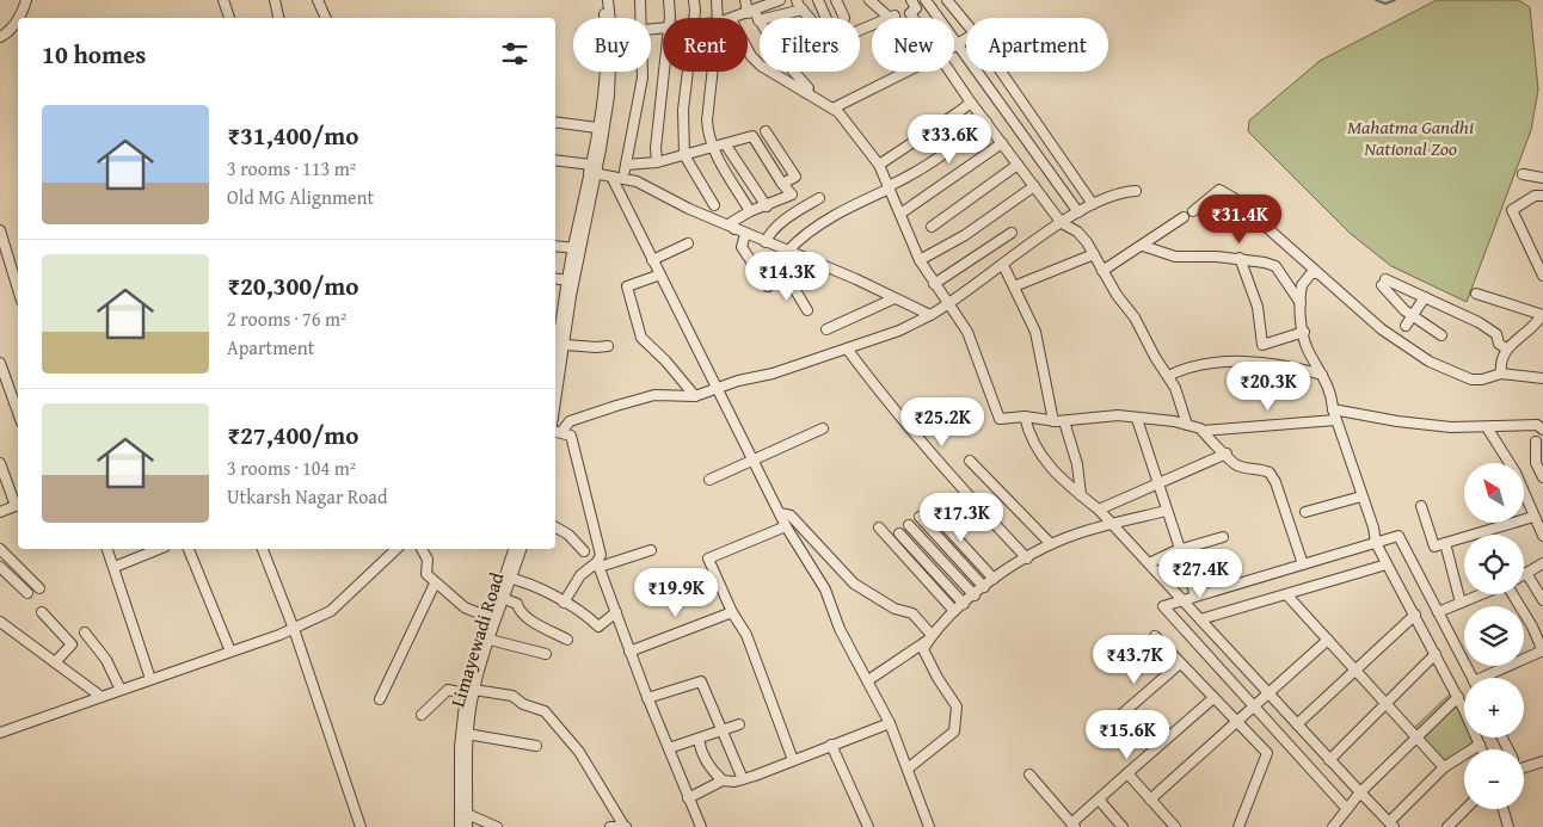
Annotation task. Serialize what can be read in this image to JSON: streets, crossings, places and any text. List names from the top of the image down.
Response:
{
  "streets": {
    "street": ["Limayewadi Road"]
  },
  "parks": ["Mahatma Gandhi National Zoo"],
  "north": "top left",
  "page": {
    "chip": [
      "Buy",
      "Rent",
      "Filters",
      "New",
      "Apartment"
    ],
    "heading": "10 homes",
    "list": [
      {
        "name": "₹31,400/mo",
        "note": "3 rooms · 113 m² · Old MG Alignment"
      },
      {
        "name": "₹20,300/mo",
        "note": "2 rooms · 76 m² · Apartment"
      },
      {
        "name": "₹27,400/mo",
        "note": "3 rooms · 104 m² · Utkarsh Nagar Road"
      }
    ],
    "price": [
      "₹33.6K",
      "₹31.4K",
      "₹14.3K",
      "₹20.3K",
      "₹25.2K",
      "₹17.3K",
      "₹27.4K",
      "₹19.9K",
      "₹43.7K",
      "₹15.6K"
    ],
    "map_buttons": ["+", "−"]
  }
}
